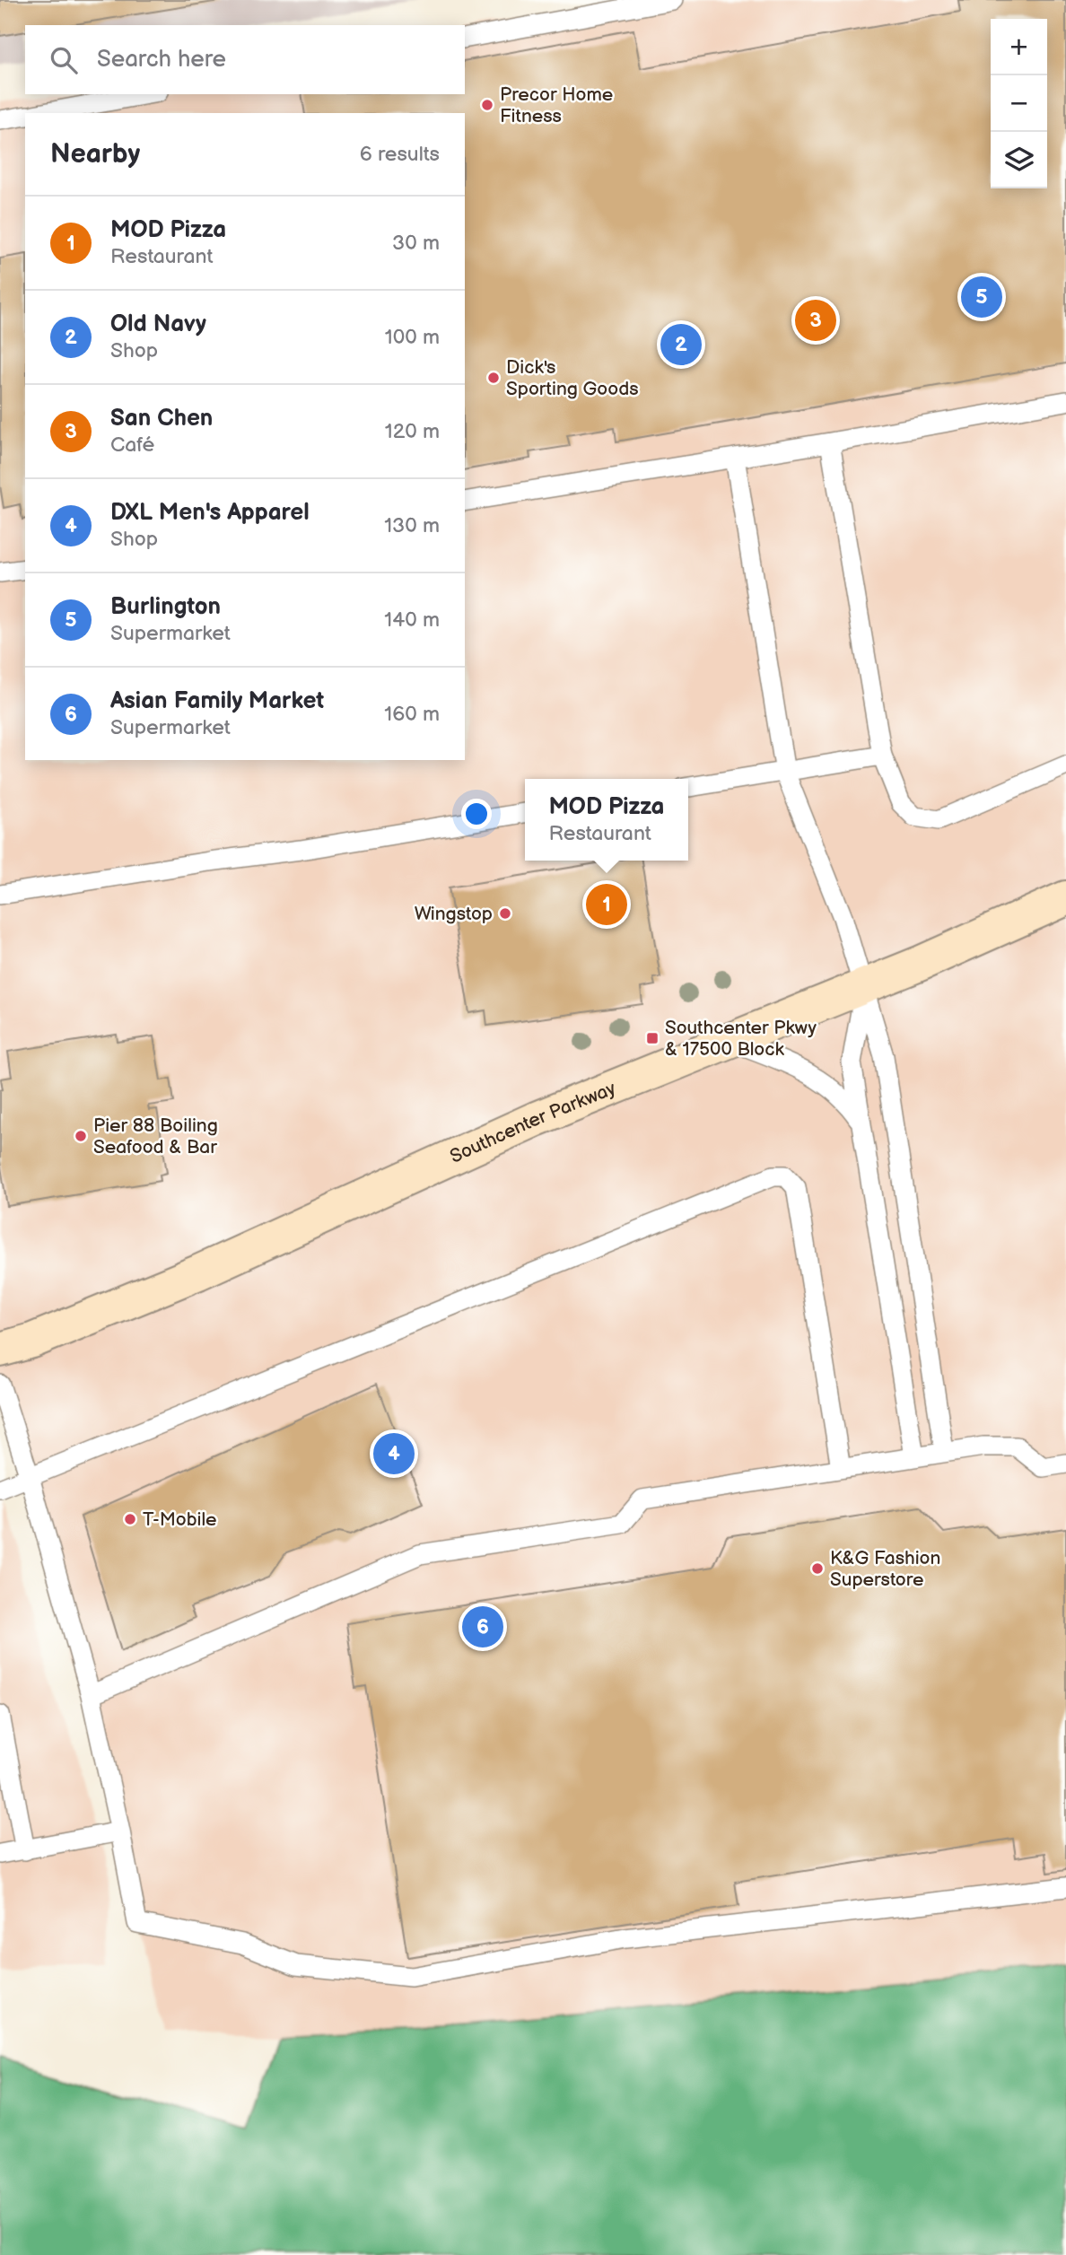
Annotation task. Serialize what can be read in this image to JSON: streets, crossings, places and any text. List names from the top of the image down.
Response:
{
  "streets": {
    "main road": ["Southcenter Parkway"]
  },
  "places": {
    "other": [
      "Precor Home Fitness",
      "Dick's Sporting Goods",
      "Wingstop",
      "Pier 88 Boiling Seafood & Bar",
      "T-Mobile",
      "K&G Fashion Superstore"
    ],
    "transit": ["Southcenter Pkwy & 17500 Block"]
  },
  "page": {
    "map_buttons": ["+", "−"],
    "search": "Search here",
    "heading": ["Nearby", "6 results"],
    "list": [
      {
        "mark": "1",
        "name": "MOD Pizza",
        "note": "Restaurant",
        "value": "30 m"
      },
      {
        "mark": "2",
        "name": "Old Navy",
        "note": "Shop",
        "value": "100 m"
      },
      {
        "mark": "3",
        "name": "San Chen",
        "note": "Café",
        "value": "120 m"
      },
      {
        "mark": "4",
        "name": "DXL Men's Apparel",
        "note": "Shop",
        "value": "130 m"
      },
      {
        "mark": "5",
        "name": "Burlington",
        "note": "Supermarket",
        "value": "140 m"
      },
      {
        "mark": "6",
        "name": "Asian Family Market",
        "note": "Supermarket",
        "value": "160 m"
      }
    ],
    "pins": [
      "5",
      "3",
      "2",
      "1",
      "4",
      "6"
    ],
    "popup": ["MOD Pizza", "Restaurant"]
  }
}
